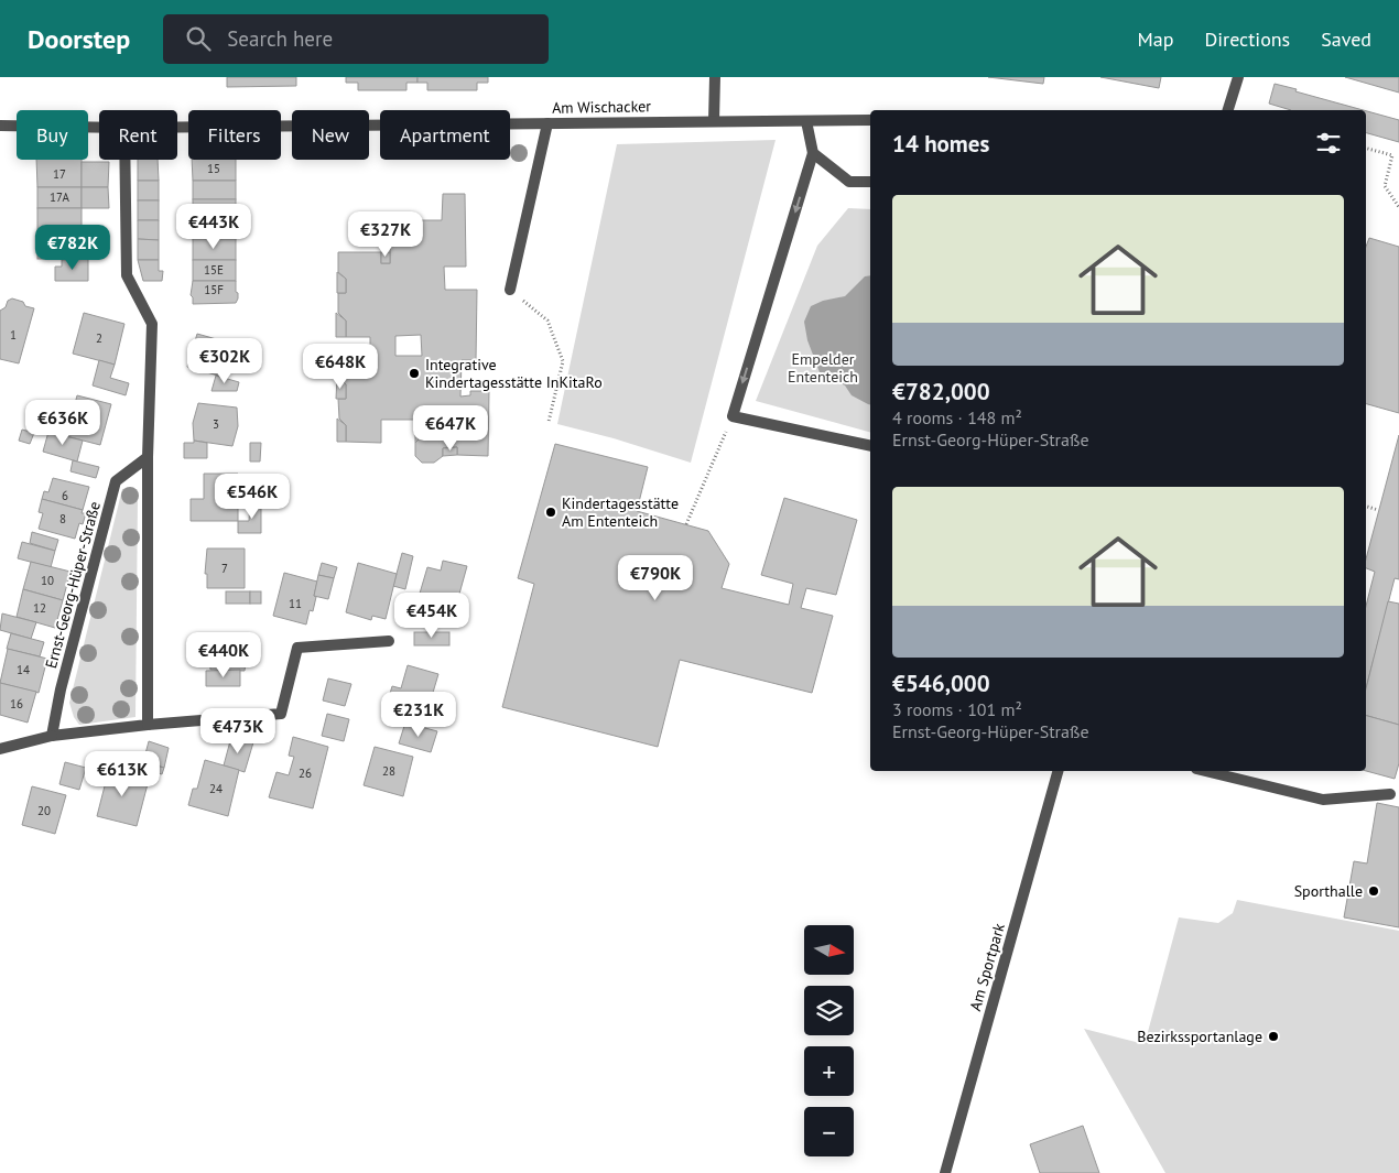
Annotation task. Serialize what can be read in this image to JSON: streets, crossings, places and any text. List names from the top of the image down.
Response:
{
  "streets": {
    "street": ["Am Wischacker", "Ernst-Georg-Hüper-Straße", "Am Sportpark"]
  },
  "parks": ["Empelder Ententeich"],
  "places": [
    "Integrative Kindertagesstätte InKitaRo",
    "Kindertagesstätte Am Ententeich",
    "Sporthalle",
    "Bezirkssportanlage"
  ],
  "house_numbers": [
    "15",
    "17",
    "17A",
    "15E",
    "15F",
    "1",
    "2",
    "3",
    "6",
    "8",
    "7",
    "10",
    "11",
    "12",
    "14",
    "16",
    "28",
    "26",
    "24",
    "20"
  ],
  "north": "right",
  "page": {
    "header": "Doorstep",
    "search": "Search here",
    "nav": ["Map", "Directions", "Saved"],
    "chip": [
      "Buy",
      "Rent",
      "Filters",
      "New",
      "Apartment"
    ],
    "heading": "14 homes",
    "list": [
      {
        "name": "€782,000",
        "note": "4 rooms · 148 m² · Ernst-Georg-Hüper-Straße"
      },
      {
        "name": "€546,000",
        "note": "3 rooms · 101 m² · Ernst-Georg-Hüper-Straße"
      }
    ],
    "price": [
      "€443K",
      "€327K",
      "€782K",
      "€302K",
      "€648K",
      "€636K",
      "€647K",
      "€546K",
      "€790K",
      "€454K",
      "€440K",
      "€231K",
      "€473K",
      "€613K"
    ],
    "map_buttons": ["+", "−"]
  }
}
